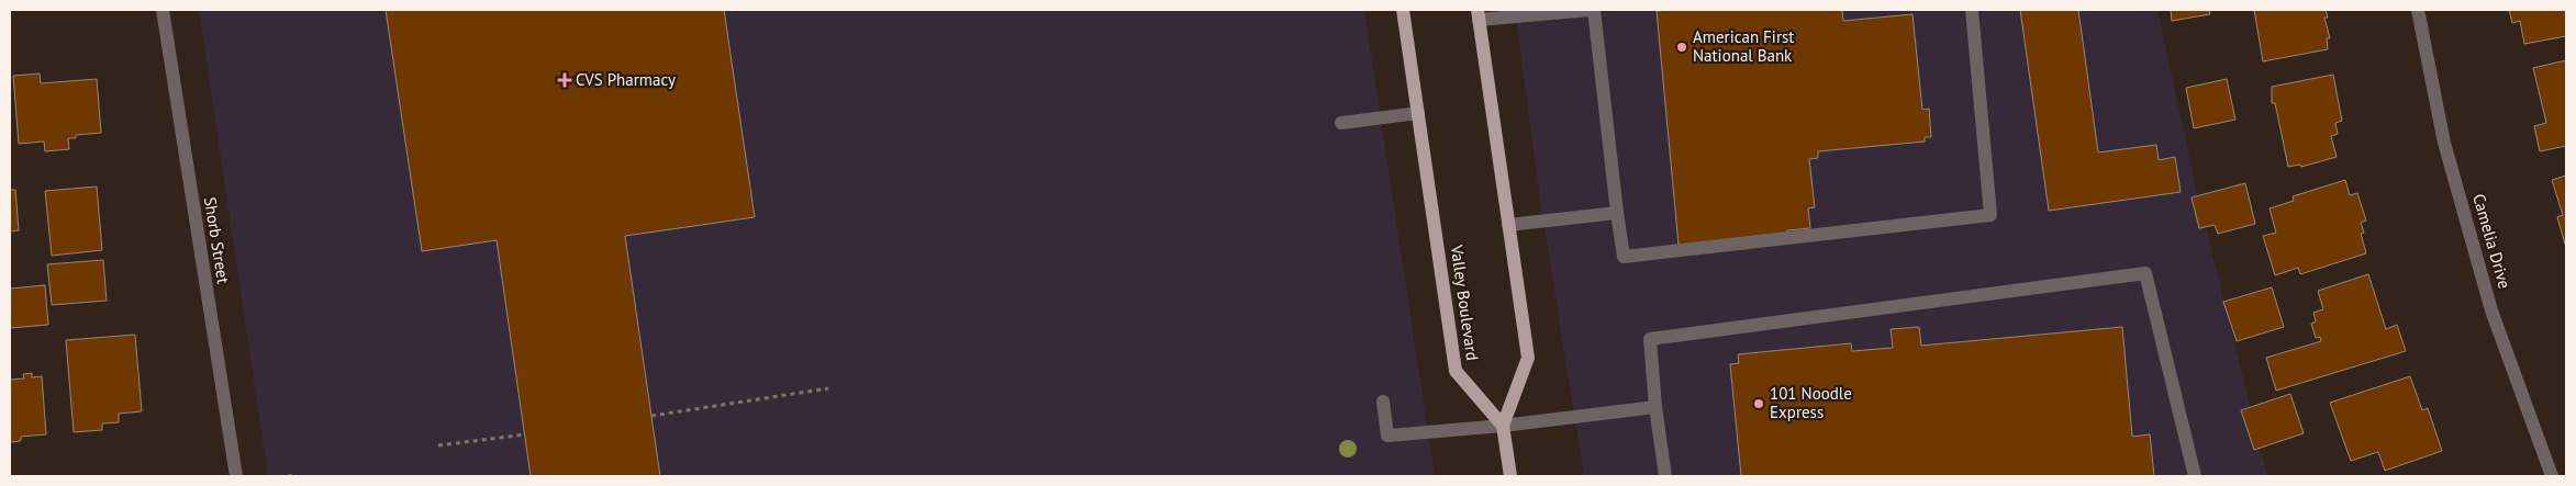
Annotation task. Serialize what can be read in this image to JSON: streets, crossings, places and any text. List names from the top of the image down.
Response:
{
  "streets": {
    "main road": ["Valley Boulevard"],
    "street": ["Shorb Street", "Camelia Drive"]
  },
  "places": {
    "other": ["American First National Bank", "101 Noodle Express"],
    "health": ["CVS Pharmacy"]
  }
}
